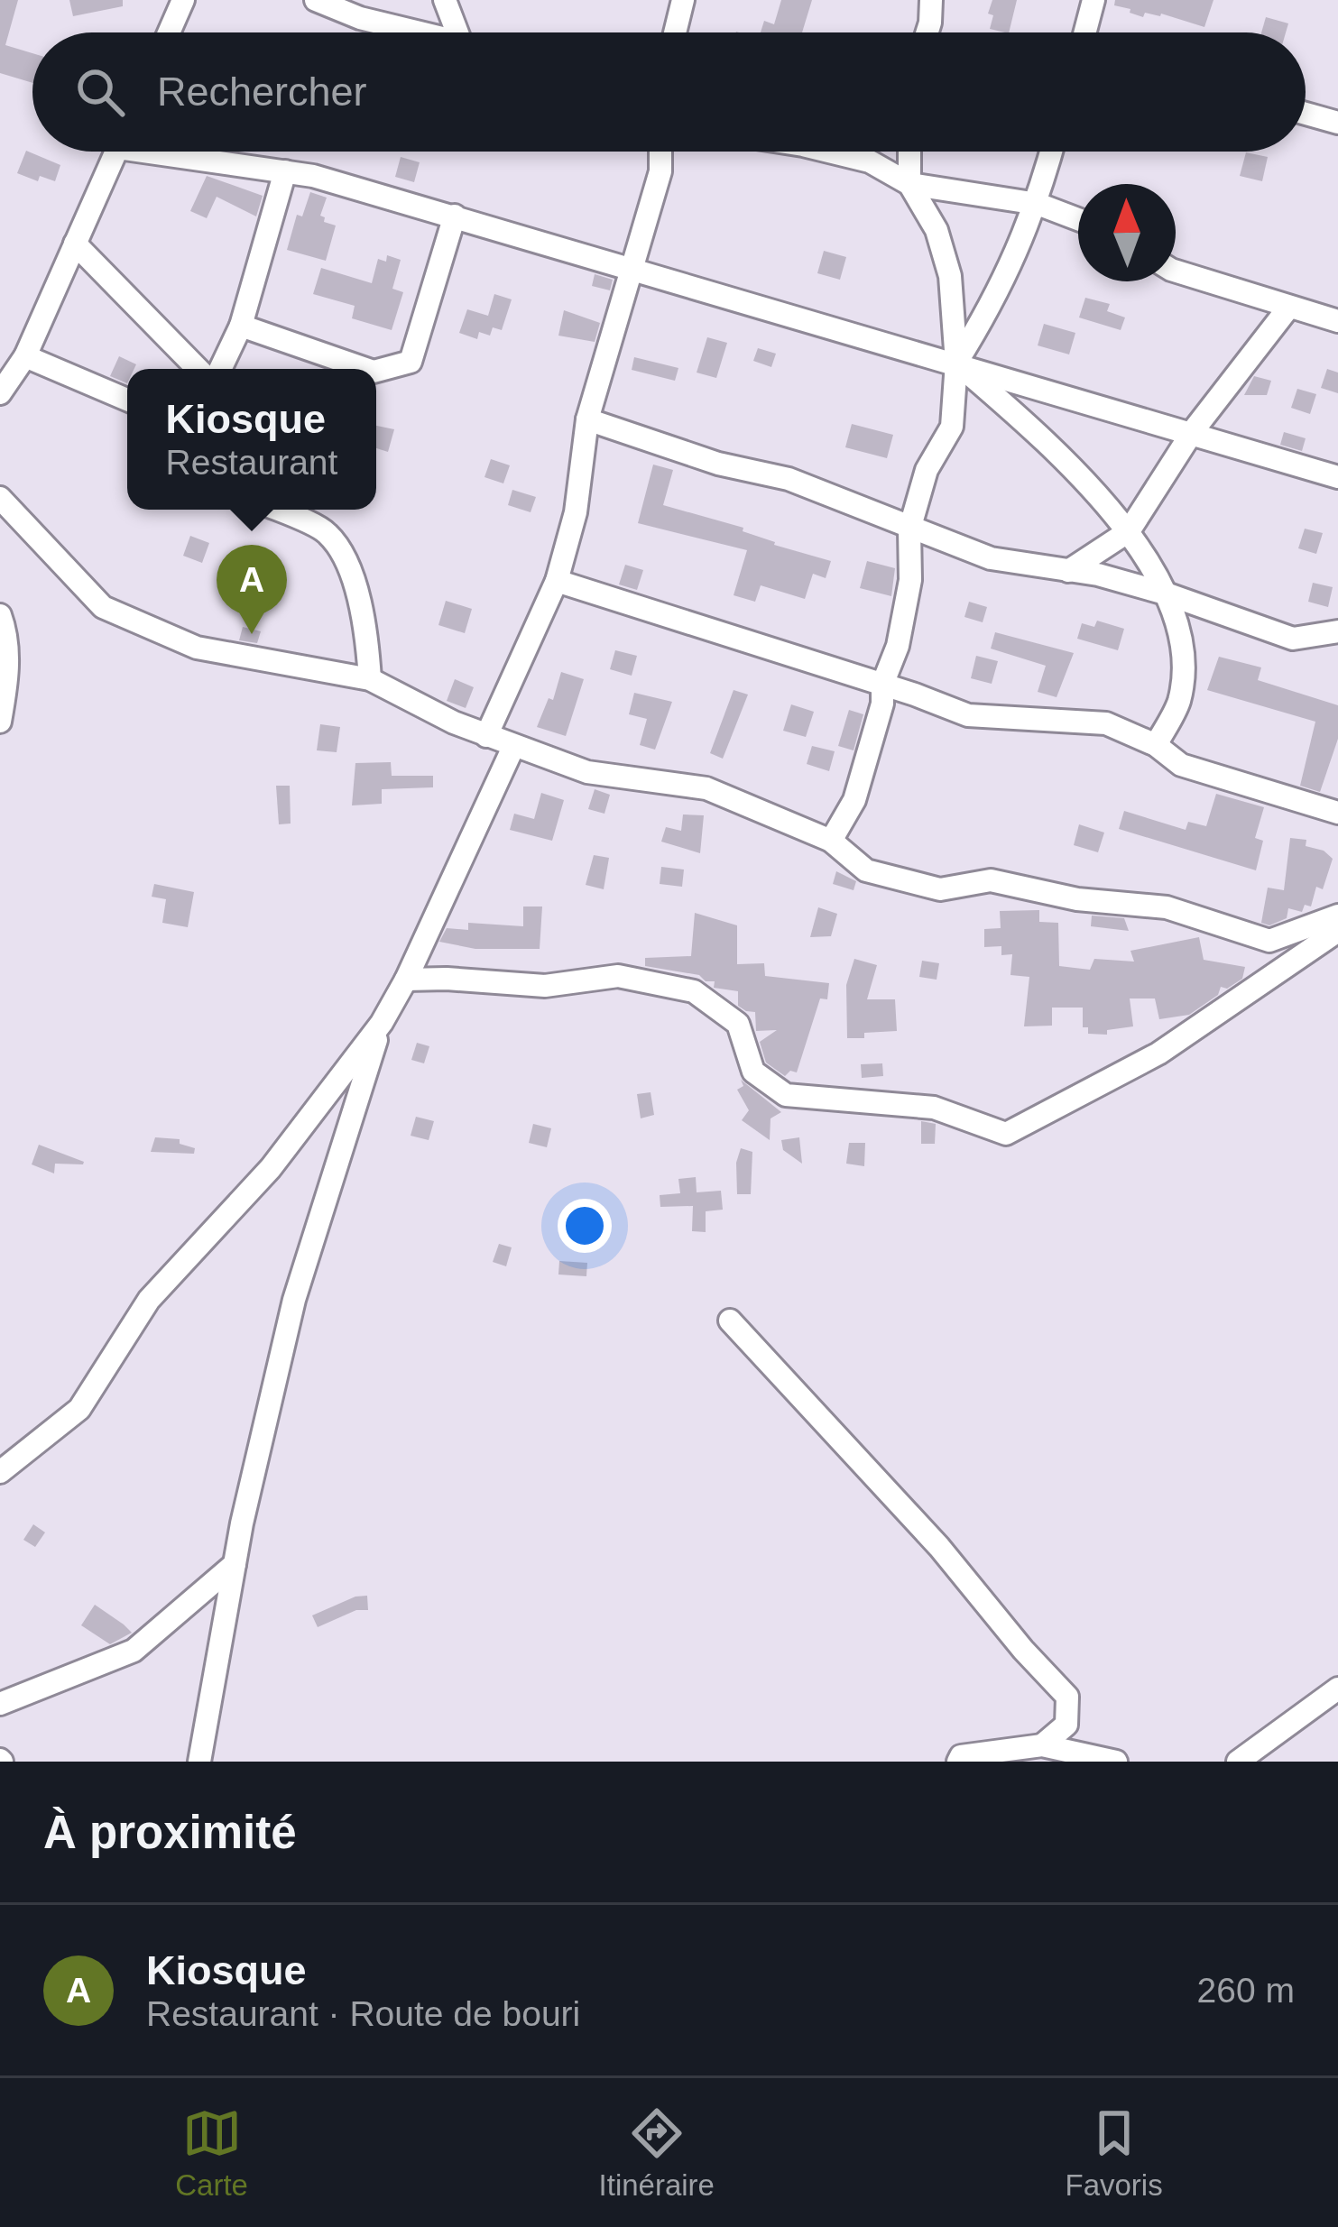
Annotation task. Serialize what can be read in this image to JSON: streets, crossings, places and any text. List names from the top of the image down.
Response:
{
  "north": "top",
  "page": {
    "search": "Rechercher",
    "popup": ["Kiosque", "Restaurant"],
    "pins": "A",
    "heading": "À proximité",
    "list": [
      {
        "mark": "A",
        "name": "Kiosque",
        "note": "Restaurant · Route de bouri",
        "value": "260 m"
      }
    ],
    "nav": ["Carte", "Itinéraire", "Favoris"]
  }
}
